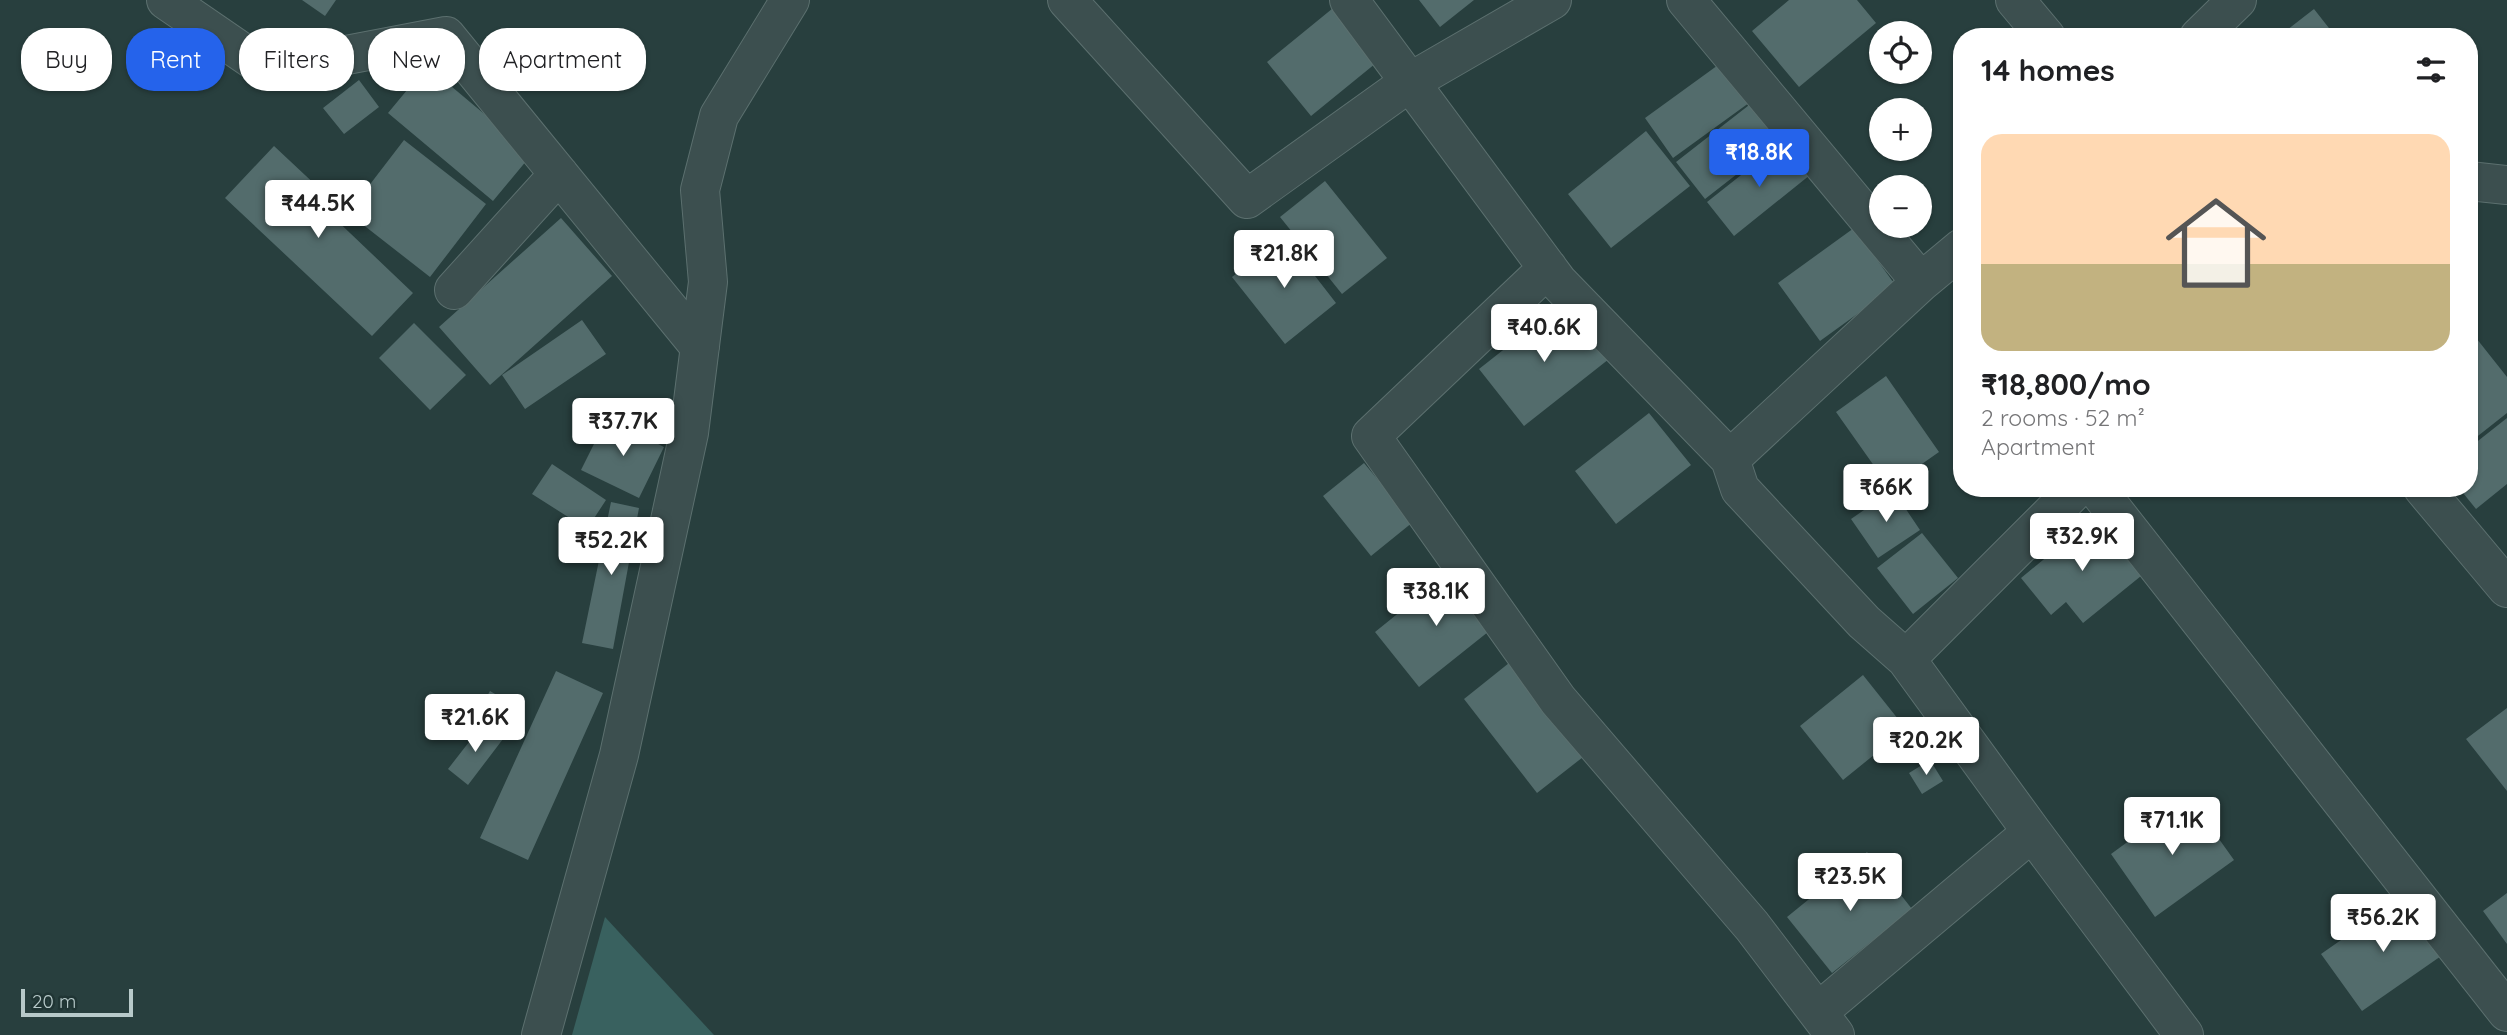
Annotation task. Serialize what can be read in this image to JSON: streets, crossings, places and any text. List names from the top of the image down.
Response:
{
  "scale_bar": "20 m",
  "page": {
    "map_buttons": ["+", "−"],
    "chip": [
      "Buy",
      "Rent",
      "Filters",
      "New",
      "Apartment"
    ],
    "heading": "14 homes",
    "list": [
      {
        "name": "₹18,800/mo",
        "note": "2 rooms · 52 m² · Apartment"
      }
    ],
    "price": [
      "₹18.8K",
      "₹44.5K",
      "₹21.8K",
      "₹40.6K",
      "₹37.7K",
      "₹66K",
      "₹32.9K",
      "₹52.2K",
      "₹38.1K",
      "₹21.6K",
      "₹20.2K",
      "₹71.1K",
      "₹23.5K",
      "₹56.2K"
    ],
    "scale": "20 m"
  }
}
